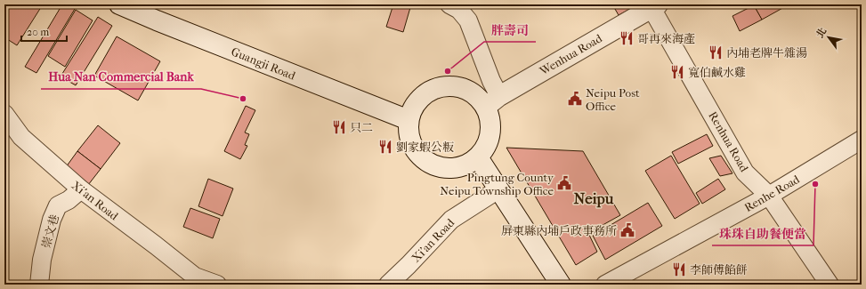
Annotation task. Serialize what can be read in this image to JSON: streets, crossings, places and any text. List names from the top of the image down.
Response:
{
  "streets": {
    "main road": ["Wenhua Road", "Guangji Road"],
    "street": [
      "Renhua Road",
      "Renhe Road",
      "Xi'an Road",
      "崇文巷"
    ]
  },
  "crossings": [
    ["Wenhua Road", "Guangji Road"],
    ["Wenhua Road", "Renhua Road"],
    ["Renhua Road", "Renhe Road"],
    ["Xi'an Road", "崇文巷"]
  ],
  "districts": ["Neipu"],
  "places": {
    "restaurant": [
      "哥再來海產",
      "內埔老牌牛雜湯",
      "寬伯鹹水雞",
      "只二",
      "劉家蝦公粄",
      "李師傅餡餅"
    ],
    "other": ["胖壽司", "Hua Nan Commercial Bank", "珠珠自助餐便當"],
    "public building": ["Neipu Post Office", "Pingtung County Neipu Township Office", "屏東縣內埔戶政事務所"]
  },
  "scale_bar": "20 m",
  "north": "top left"
}
